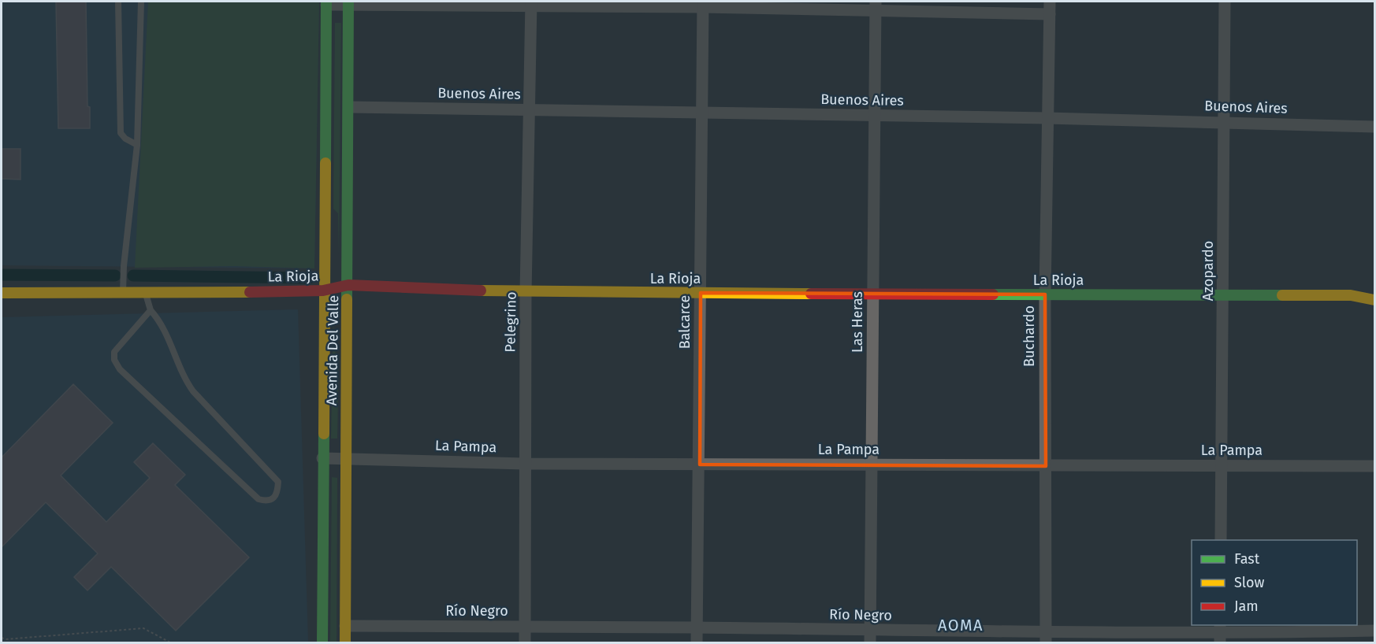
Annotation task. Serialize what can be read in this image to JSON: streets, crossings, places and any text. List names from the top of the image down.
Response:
{
  "streets": {
    "main road": ["La Rioja", "Avenida Del Valle"],
    "street": [
      "Buenos Aires",
      "Azopardo",
      "Pelegrino",
      "Balcarce",
      "Las Heras",
      "Buchardo",
      "La Pampa",
      "Río Negro"
    ]
  },
  "crossings": [
    ["Buenos Aires", "Azopardo"],
    ["Buenos Aires", "Pelegrino"],
    ["Buenos Aires", "Balcarce"],
    ["Buenos Aires", "Las Heras"],
    ["Buenos Aires", "Buchardo"],
    ["Buenos Aires", "Avenida Del Valle"],
    ["Azopardo", "La Rioja"],
    ["Azopardo", "La Pampa"],
    ["La Rioja", "Pelegrino"],
    ["La Rioja", "Balcarce"],
    ["La Rioja", "Las Heras"],
    ["La Rioja", "Buchardo"],
    ["La Rioja", "Avenida Del Valle"],
    ["Pelegrino", "La Pampa"],
    ["Pelegrino", "Río Negro"],
    ["Balcarce", "La Pampa"],
    ["Balcarce", "Río Negro"],
    ["Las Heras", "La Pampa"],
    ["Las Heras", "Río Negro"],
    ["Buchardo", "La Pampa"],
    ["Buchardo", "Río Negro"],
    ["Avenida Del Valle", "La Pampa"],
    ["Avenida Del Valle", "Río Negro"]
  ],
  "districts": ["AOMA"],
  "legend": ["Fast", "Slow", "Jam"]
}
